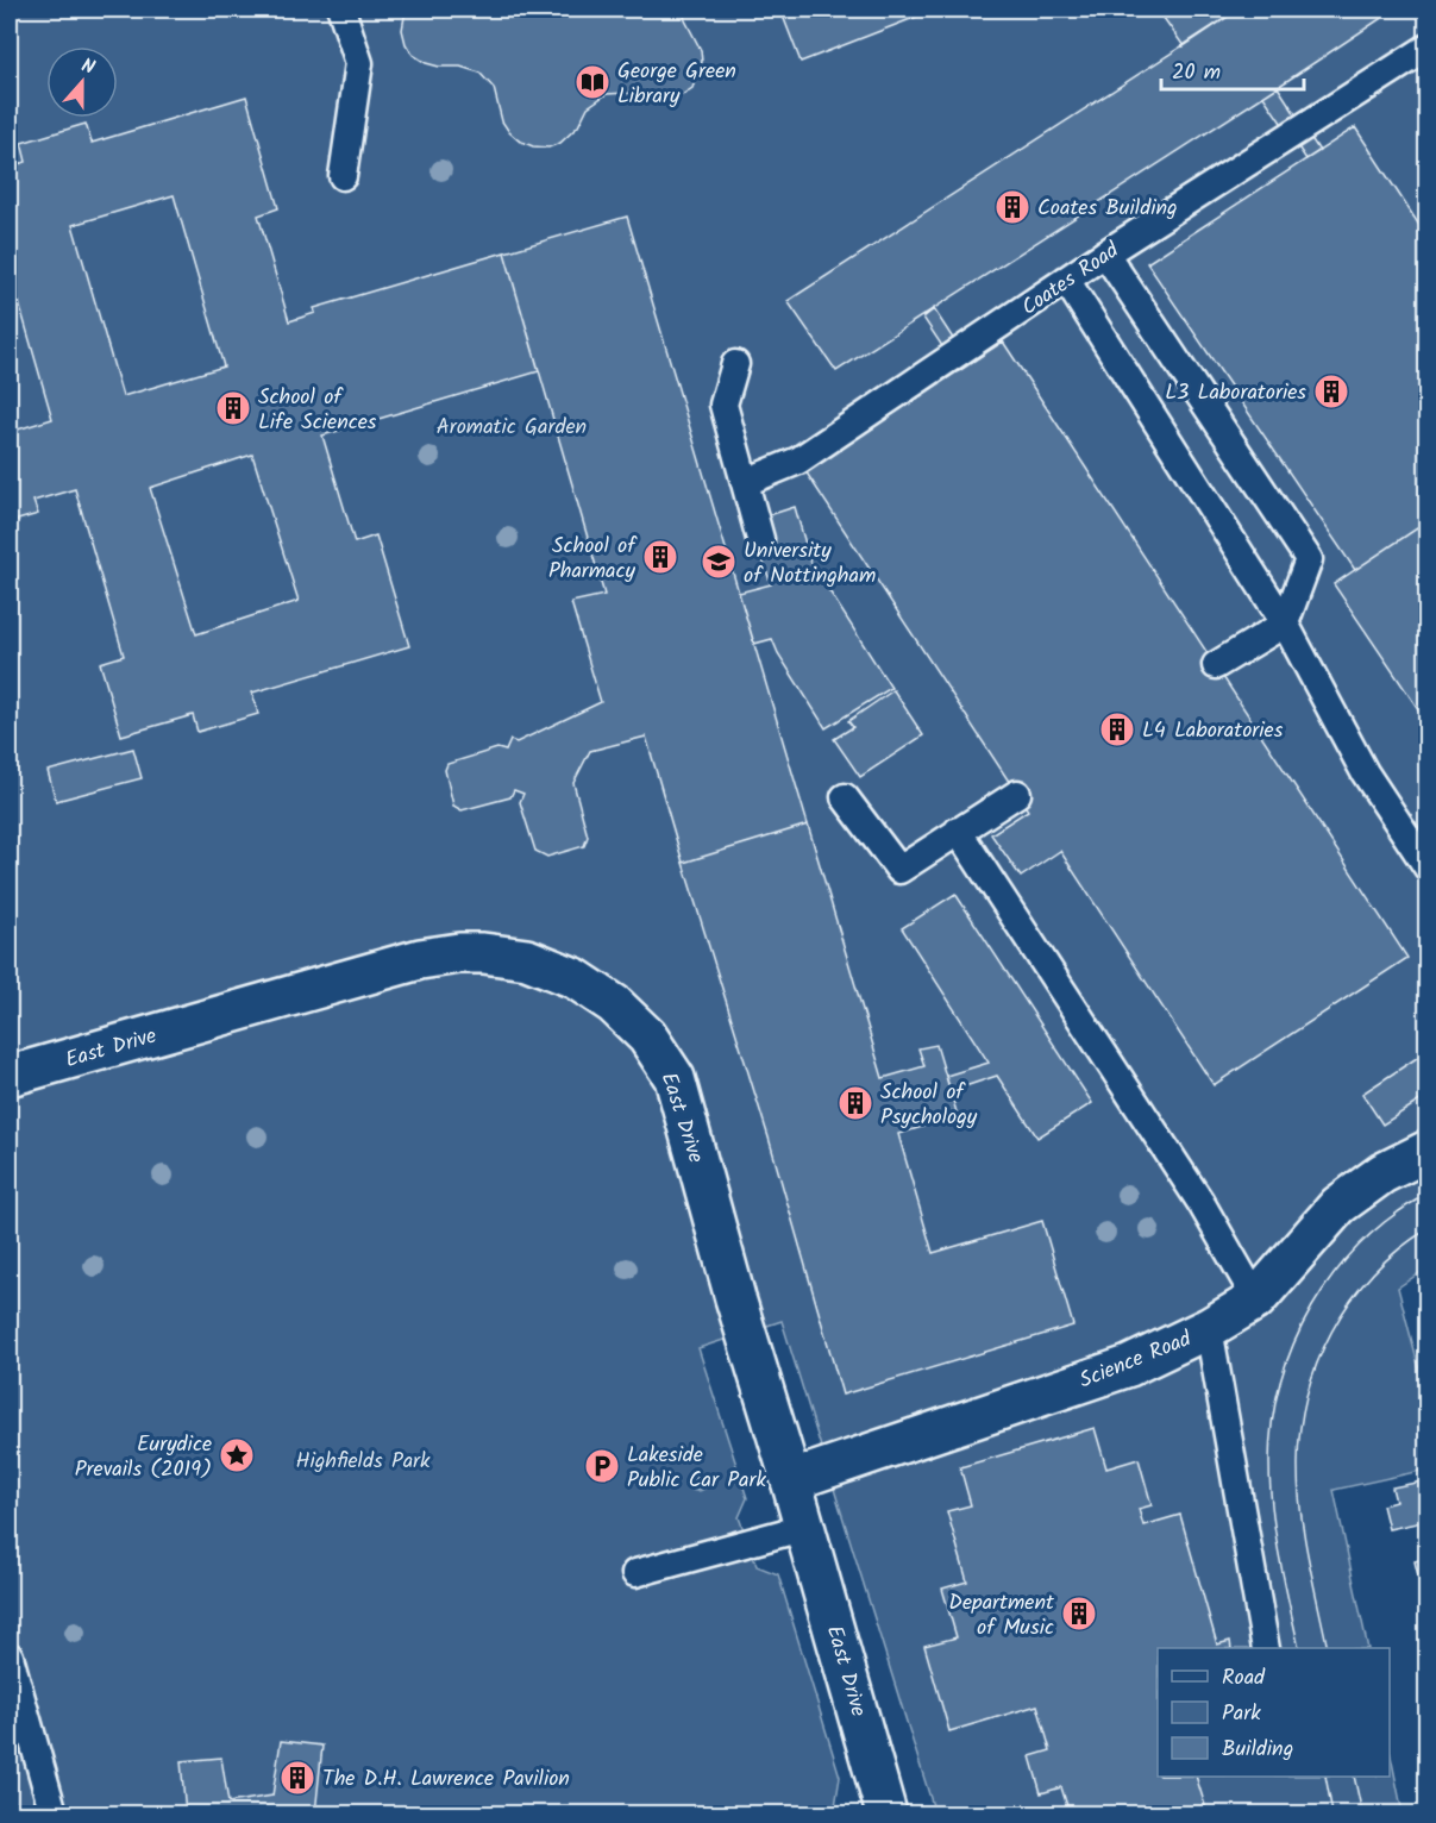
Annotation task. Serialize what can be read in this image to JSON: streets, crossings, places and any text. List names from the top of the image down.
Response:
{
  "streets": {
    "street": ["East Drive", "Science Road"],
    "lane": ["Coates Road"]
  },
  "crossings": [
    ["East Drive", "Science Road"]
  ],
  "parks": ["Aromatic Garden", "Highfields Park"],
  "places": {
    "library": ["George Green Library"],
    "building": [
      "Coates Building",
      "L3 Laboratories",
      "School of Life Sciences",
      "School of Pharmacy",
      "L4 Laboratories",
      "School of Psychology",
      "Department of Music",
      "The D.H. Lawrence Pavilion"
    ],
    "school or university": ["University of Nottingham"],
    "place": ["Eurydice Prevails (2019)"],
    "parking": ["Lakeside Public Car Park"]
  },
  "legend": ["Road", "Park", "Building"],
  "scale_bar": "20 m",
  "north": "top"
}
